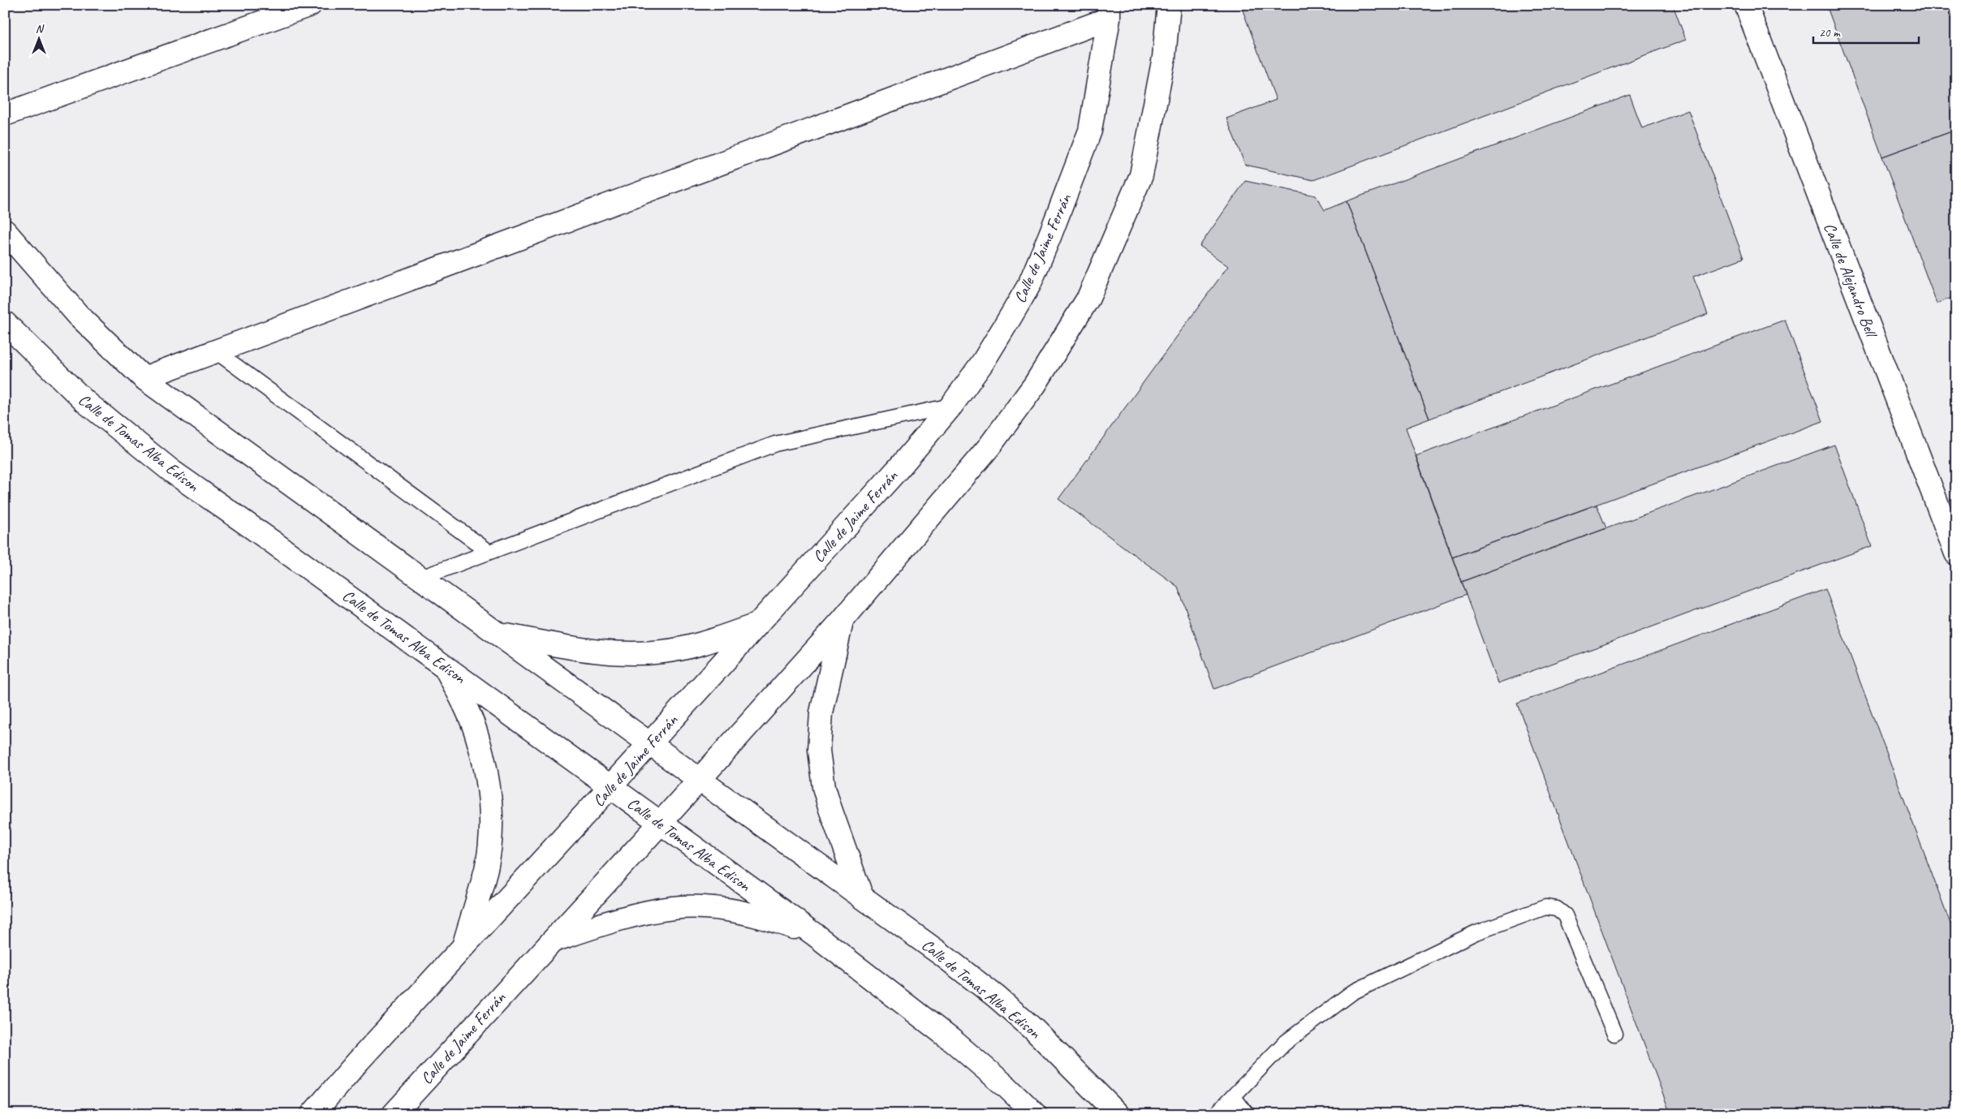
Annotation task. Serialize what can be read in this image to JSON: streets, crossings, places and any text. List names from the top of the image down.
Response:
{
  "streets": {
    "street": ["Calle de Jaime Ferrán", "Calle de Alejandro Bell", "Calle de Tomas Alba Edison"]
  },
  "crossings": [
    ["Calle de Jaime Ferrán", "Calle de Tomas Alba Edison"]
  ],
  "scale_bar": "20 m",
  "north": "top"
}
